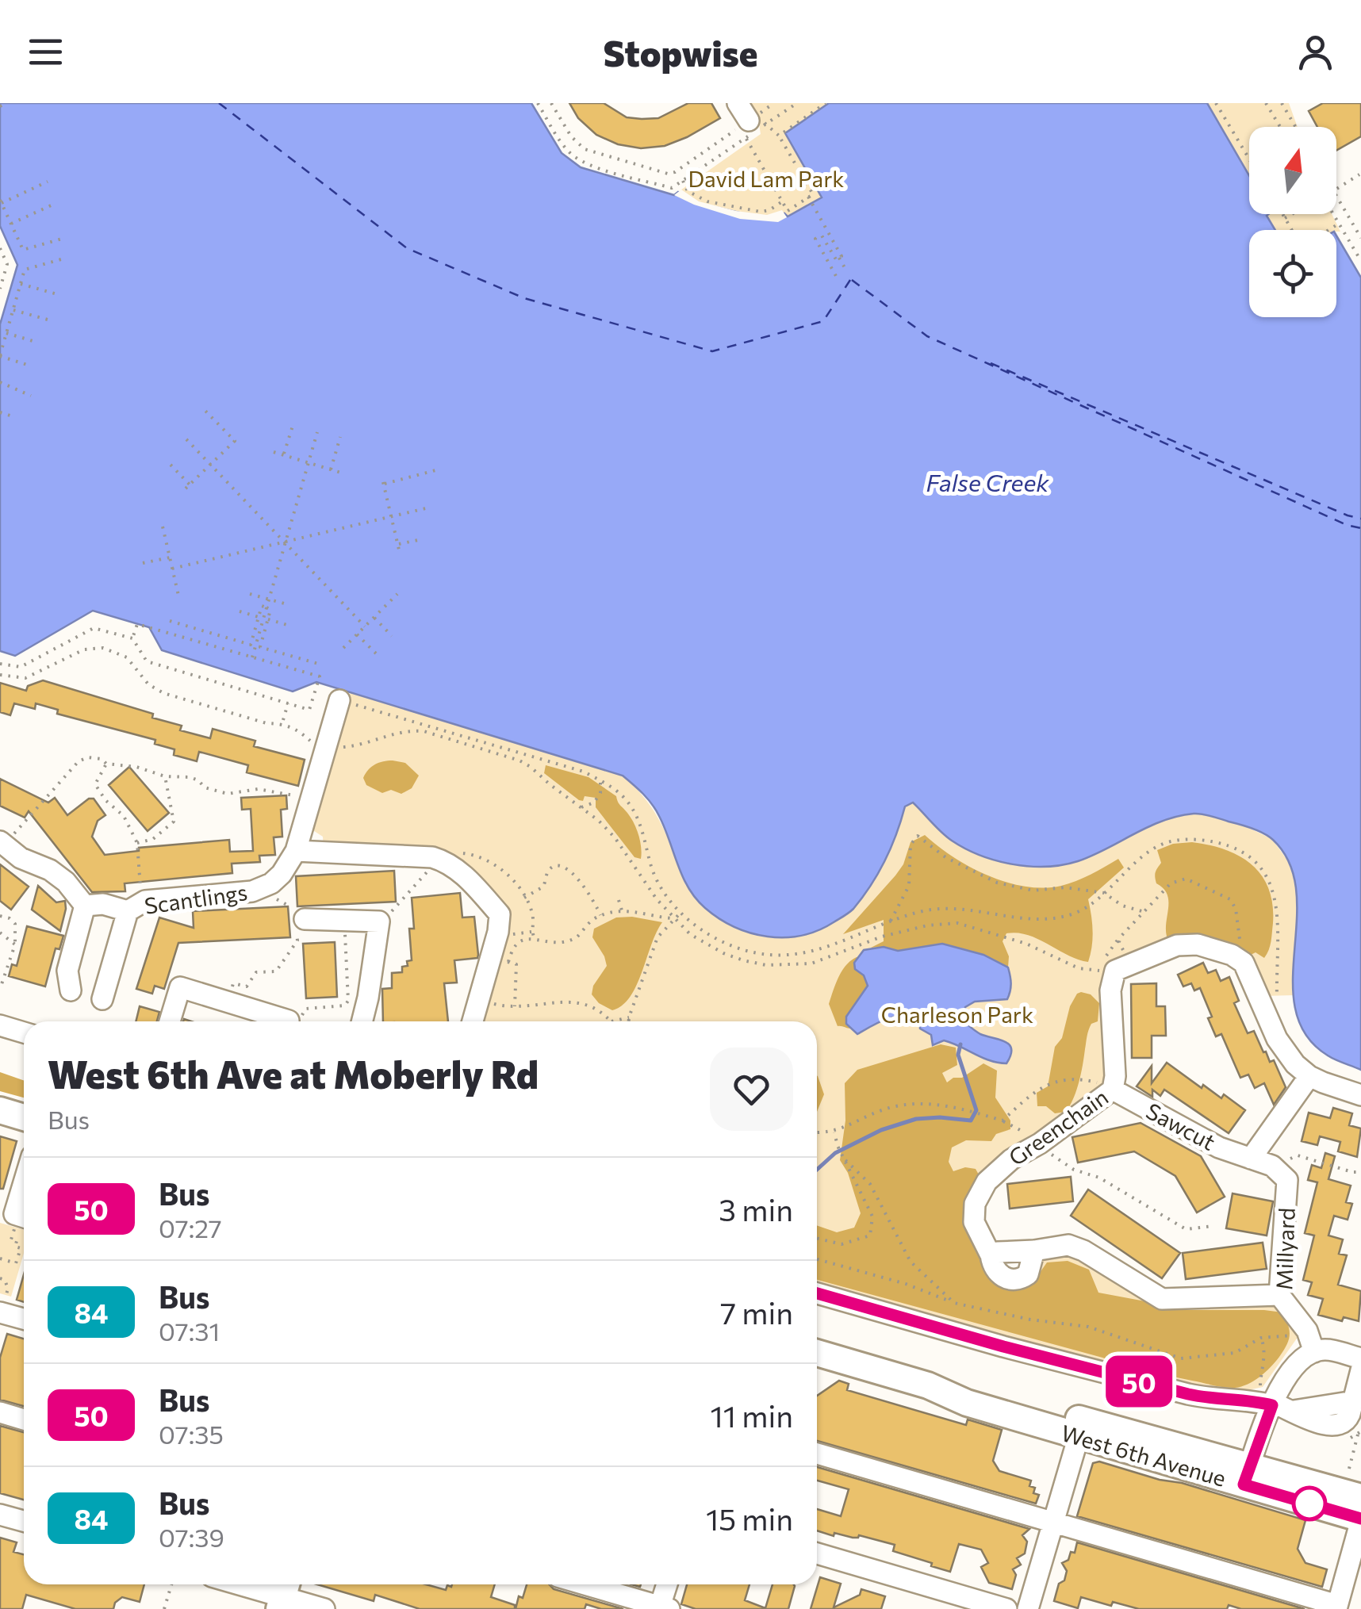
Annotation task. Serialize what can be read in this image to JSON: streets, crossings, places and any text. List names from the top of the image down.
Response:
{
  "streets": {
    "main road": ["West 6th Avenue"],
    "street": [
      "Scantlings",
      "Sawcut",
      "Greenchain",
      "Millyard"
    ]
  },
  "crossings": [
    ["Sawcut", "Greenchain"]
  ],
  "water": ["False Creek"],
  "parks": ["David Lam Park", "Charleson Park"],
  "lines": ["bus line 50"],
  "north": "top",
  "page": {
    "header": "Stopwise",
    "on_map": "50",
    "heading": ["West 6th Ave at Moberly Rd", "Bus"],
    "list": [
      {
        "mark": "50",
        "name": "Bus",
        "note": "07:27",
        "value": "3 min"
      },
      {
        "mark": "84",
        "name": "Bus",
        "note": "07:31",
        "value": "7 min"
      },
      {
        "mark": "50",
        "name": "Bus",
        "note": "07:35",
        "value": "11 min"
      },
      {
        "mark": "84",
        "name": "Bus",
        "note": "07:39",
        "value": "15 min"
      }
    ]
  }
}
